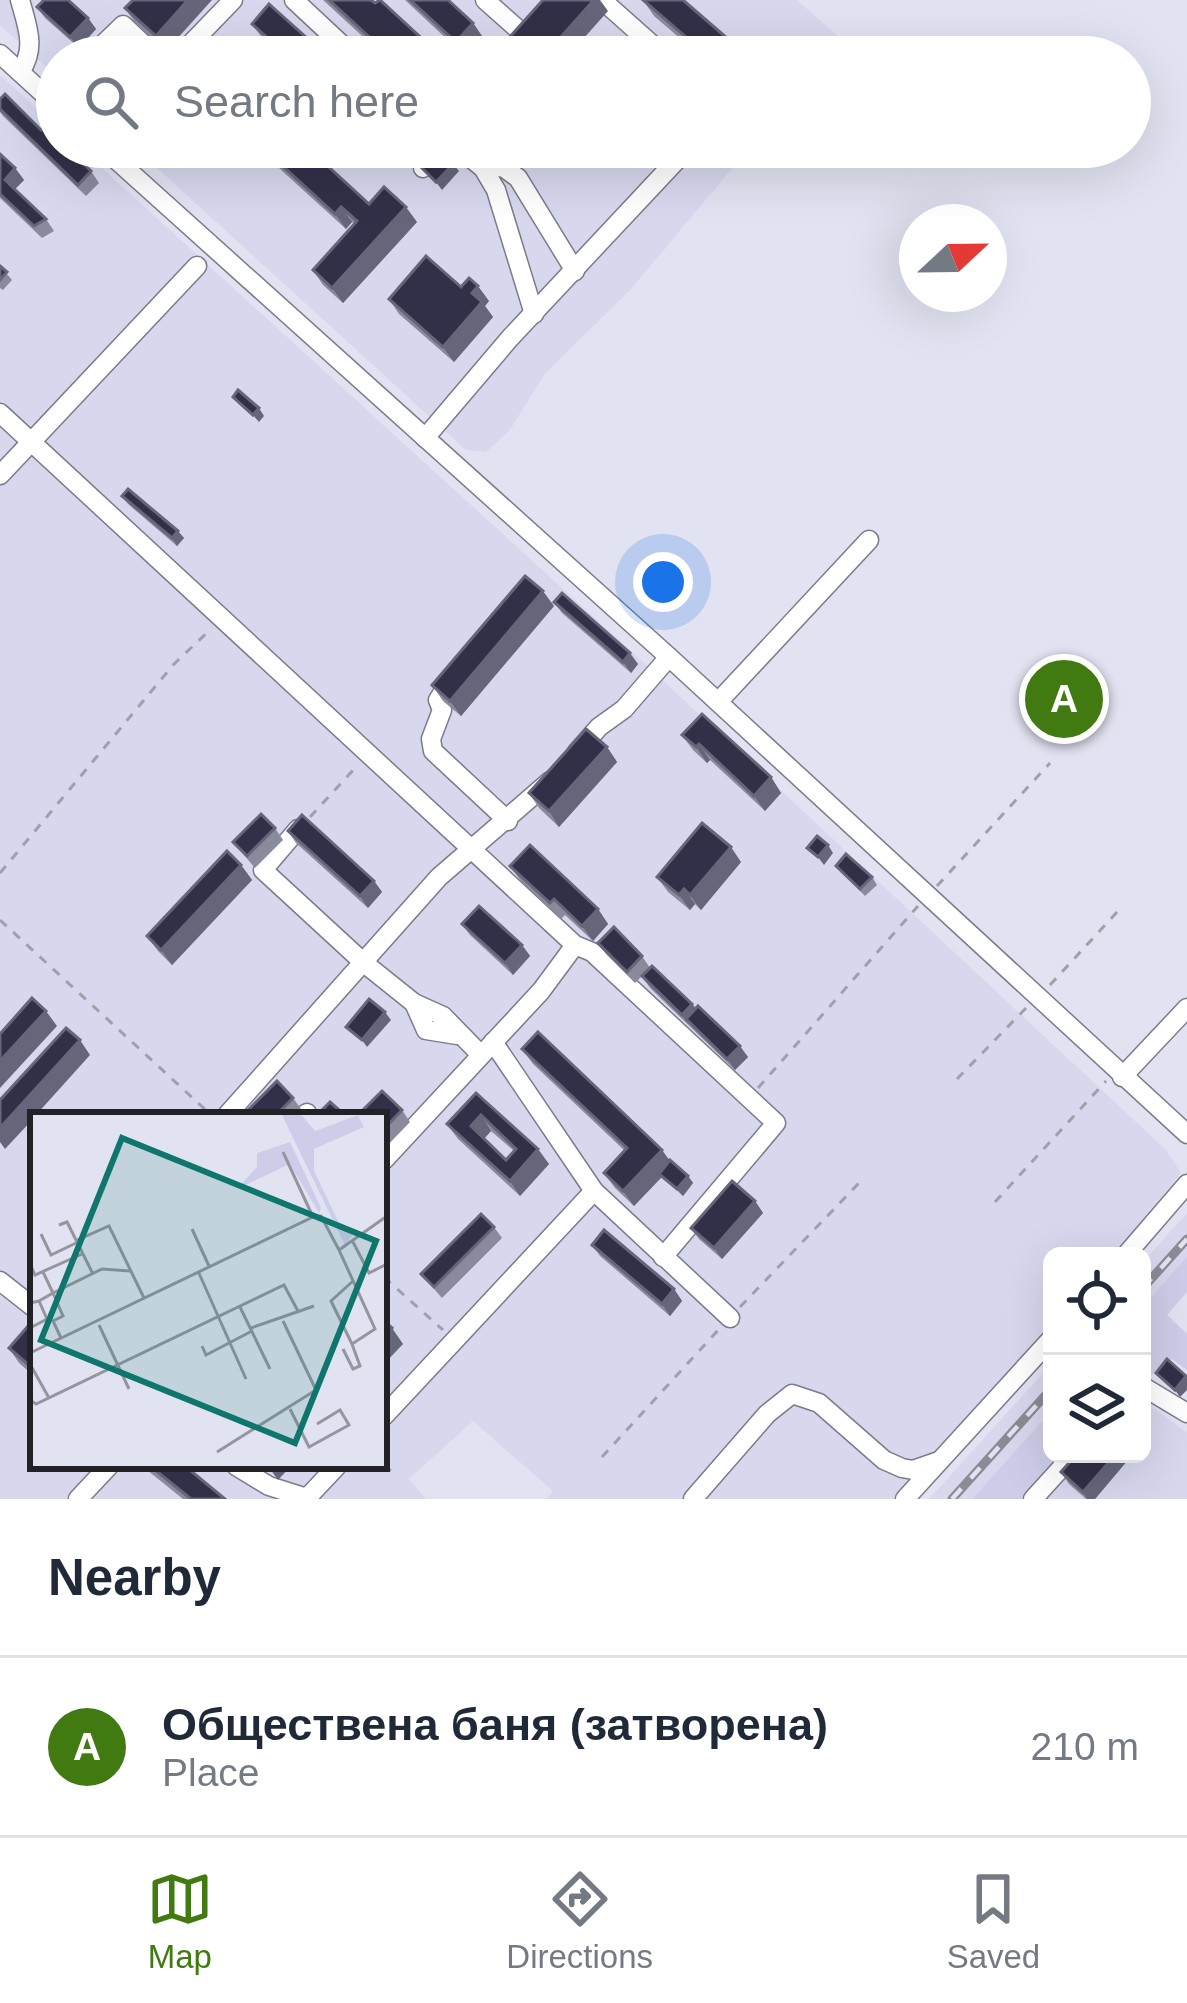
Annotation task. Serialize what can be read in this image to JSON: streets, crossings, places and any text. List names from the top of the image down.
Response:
{
  "north": "right",
  "page": {
    "search": "Search here",
    "pins": "A",
    "heading": "Nearby",
    "list": [
      {
        "mark": "A",
        "name": "Обществена баня (затворена)",
        "note": "Place",
        "value": "210 m"
      }
    ],
    "nav": ["Map", "Directions", "Saved"]
  }
}
